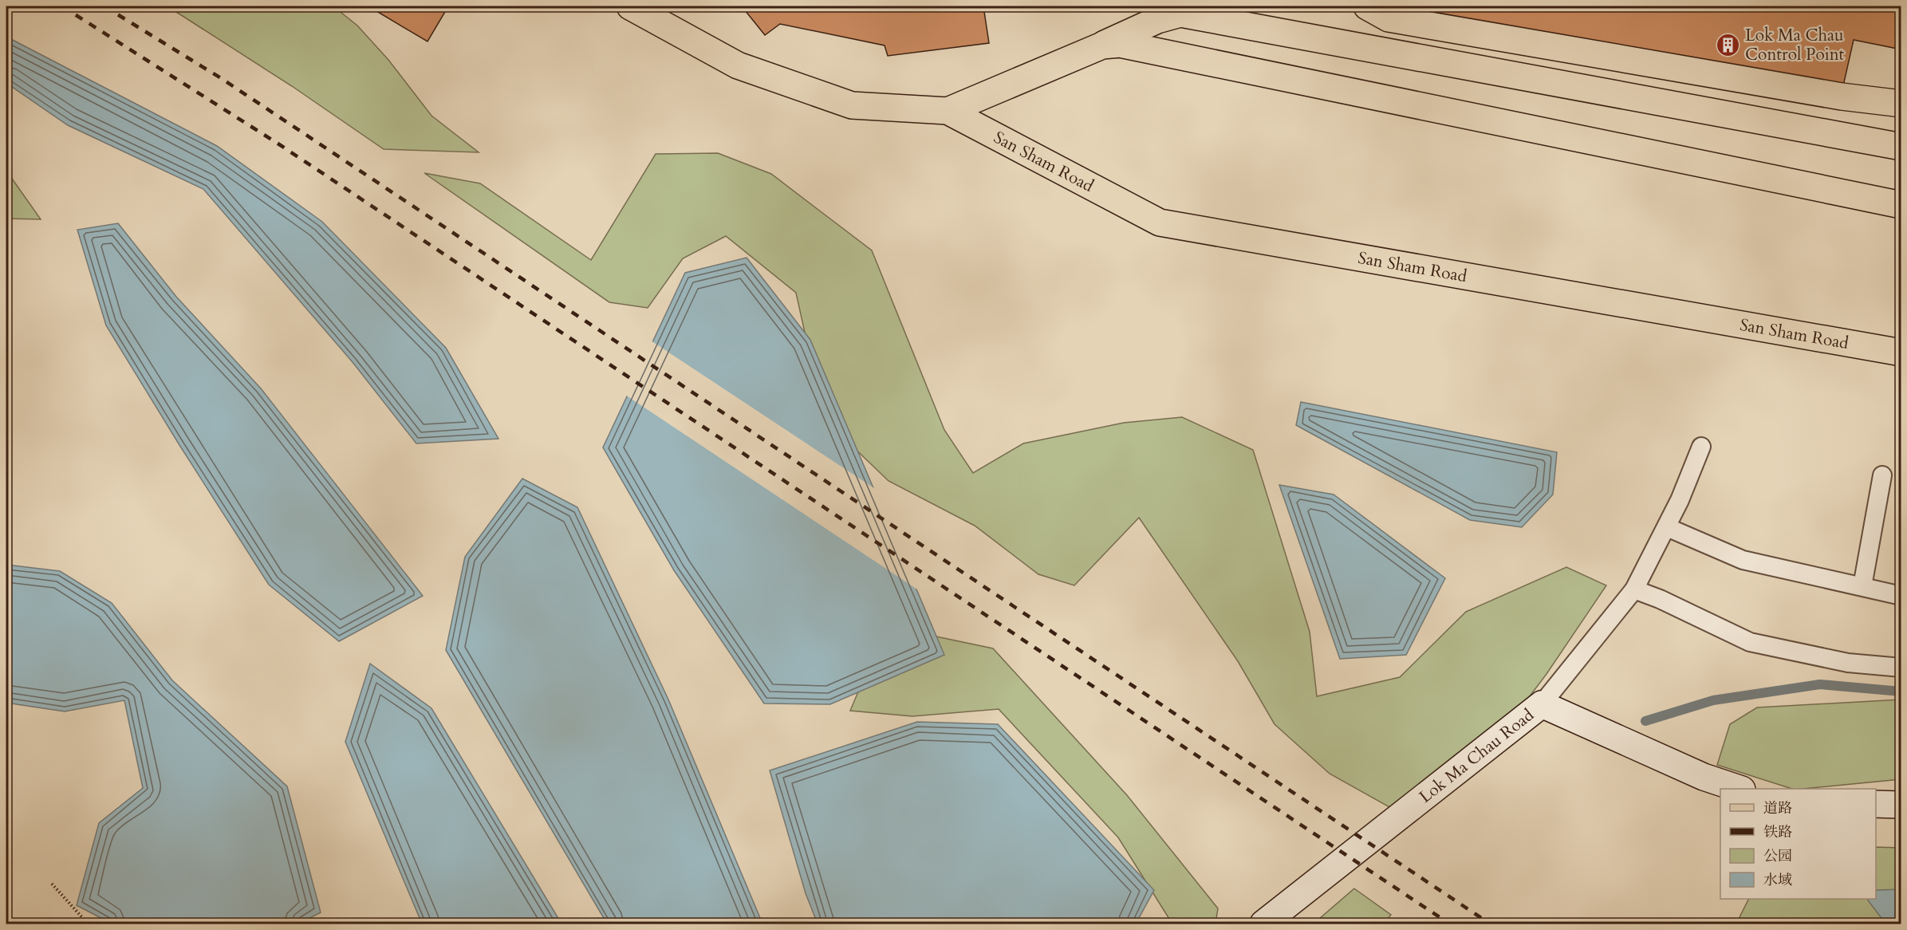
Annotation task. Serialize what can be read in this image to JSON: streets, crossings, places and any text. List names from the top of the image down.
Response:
{
  "streets": {
    "main road": ["San Sham Road"],
    "street": ["Lok Ma Chau Road"]
  },
  "places": {
    "building": ["Lok Ma Chau Control Point"]
  },
  "legend": [
    "道路",
    "铁路",
    "公园",
    "水域"
  ]
}
